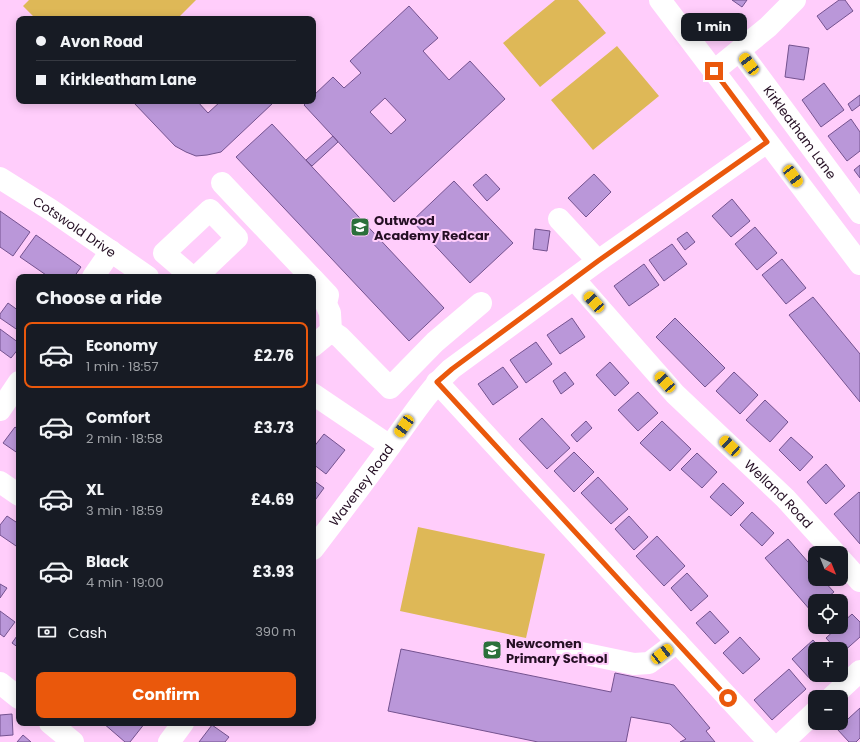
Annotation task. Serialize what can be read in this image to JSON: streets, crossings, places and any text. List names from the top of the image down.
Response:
{
  "streets": {
    "street": [
      "Kirkleatham Lane",
      "Cotswold Drive",
      "Waveney Road",
      "Welland Road"
    ]
  },
  "crossings": [
    ["Waveney Road", "Welland Road"]
  ],
  "places": {
    "school or university": ["Outwood Academy Redcar", "Newcomen Primary School"]
  },
  "north": "bottom right",
  "page": {
    "bubble": "1 min",
    "banner": ["Avon Road", "Kirkleatham Lane"],
    "heading": "Choose a ride",
    "list": [
      {
        "name": "Economy",
        "note": "1 min · 18:57",
        "value": "£2.76"
      },
      {
        "name": "Comfort",
        "note": "2 min · 18:58",
        "value": "£3.73"
      },
      {
        "name": "XL",
        "note": "3 min · 18:59",
        "value": "£4.69"
      },
      {
        "name": "Black",
        "note": "4 min · 19:00",
        "value": "£3.93"
      }
    ],
    "map_buttons": ["+", "−"],
    "pay": ["Cash", "390 m"],
    "buttons": "Confirm"
  }
}
